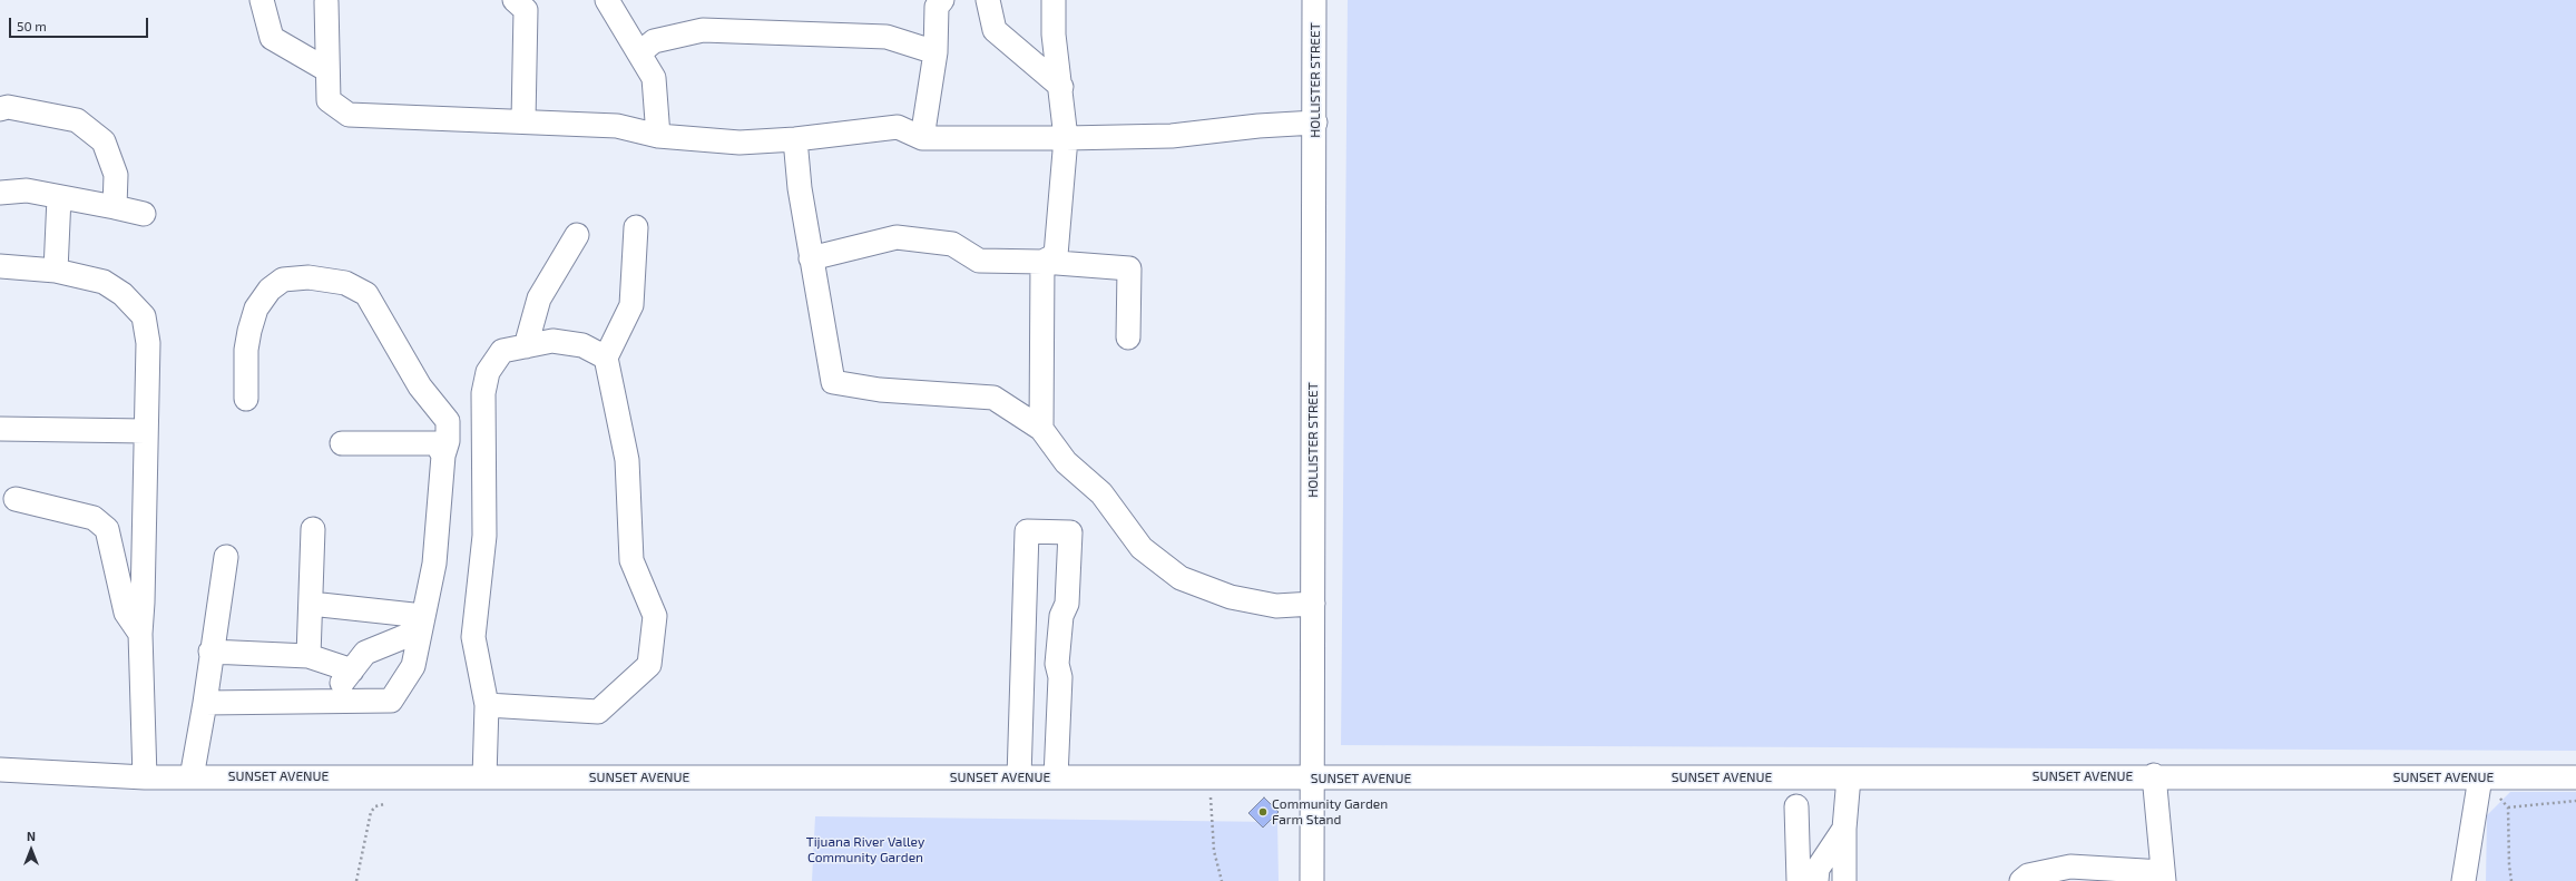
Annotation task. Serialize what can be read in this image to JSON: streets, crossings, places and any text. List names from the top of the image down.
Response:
{
  "streets": {
    "street": ["HOLLISTER STREET", "SUNSET AVENUE"]
  },
  "crossings": [
    ["HOLLISTER STREET", "SUNSET AVENUE"]
  ],
  "parks": ["Tijuana River Valley Community Garden"],
  "places": ["Community Garden Farm Stand"],
  "scale_bar": "50 m",
  "north": "top"
}
